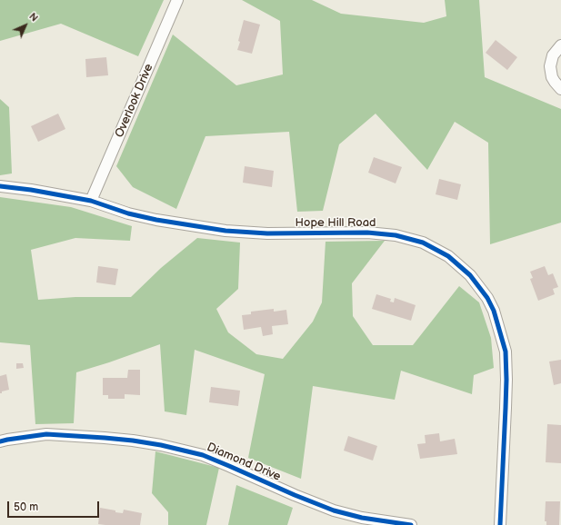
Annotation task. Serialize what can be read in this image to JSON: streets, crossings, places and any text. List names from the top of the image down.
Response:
{
  "streets": {
    "street": ["Overlook Drive", "Hope Hill Road", "Diamond Drive"]
  },
  "crossings": [
    ["Overlook Drive", "Hope Hill Road"]
  ],
  "scale_bar": "50 m",
  "north": "top right"
}
